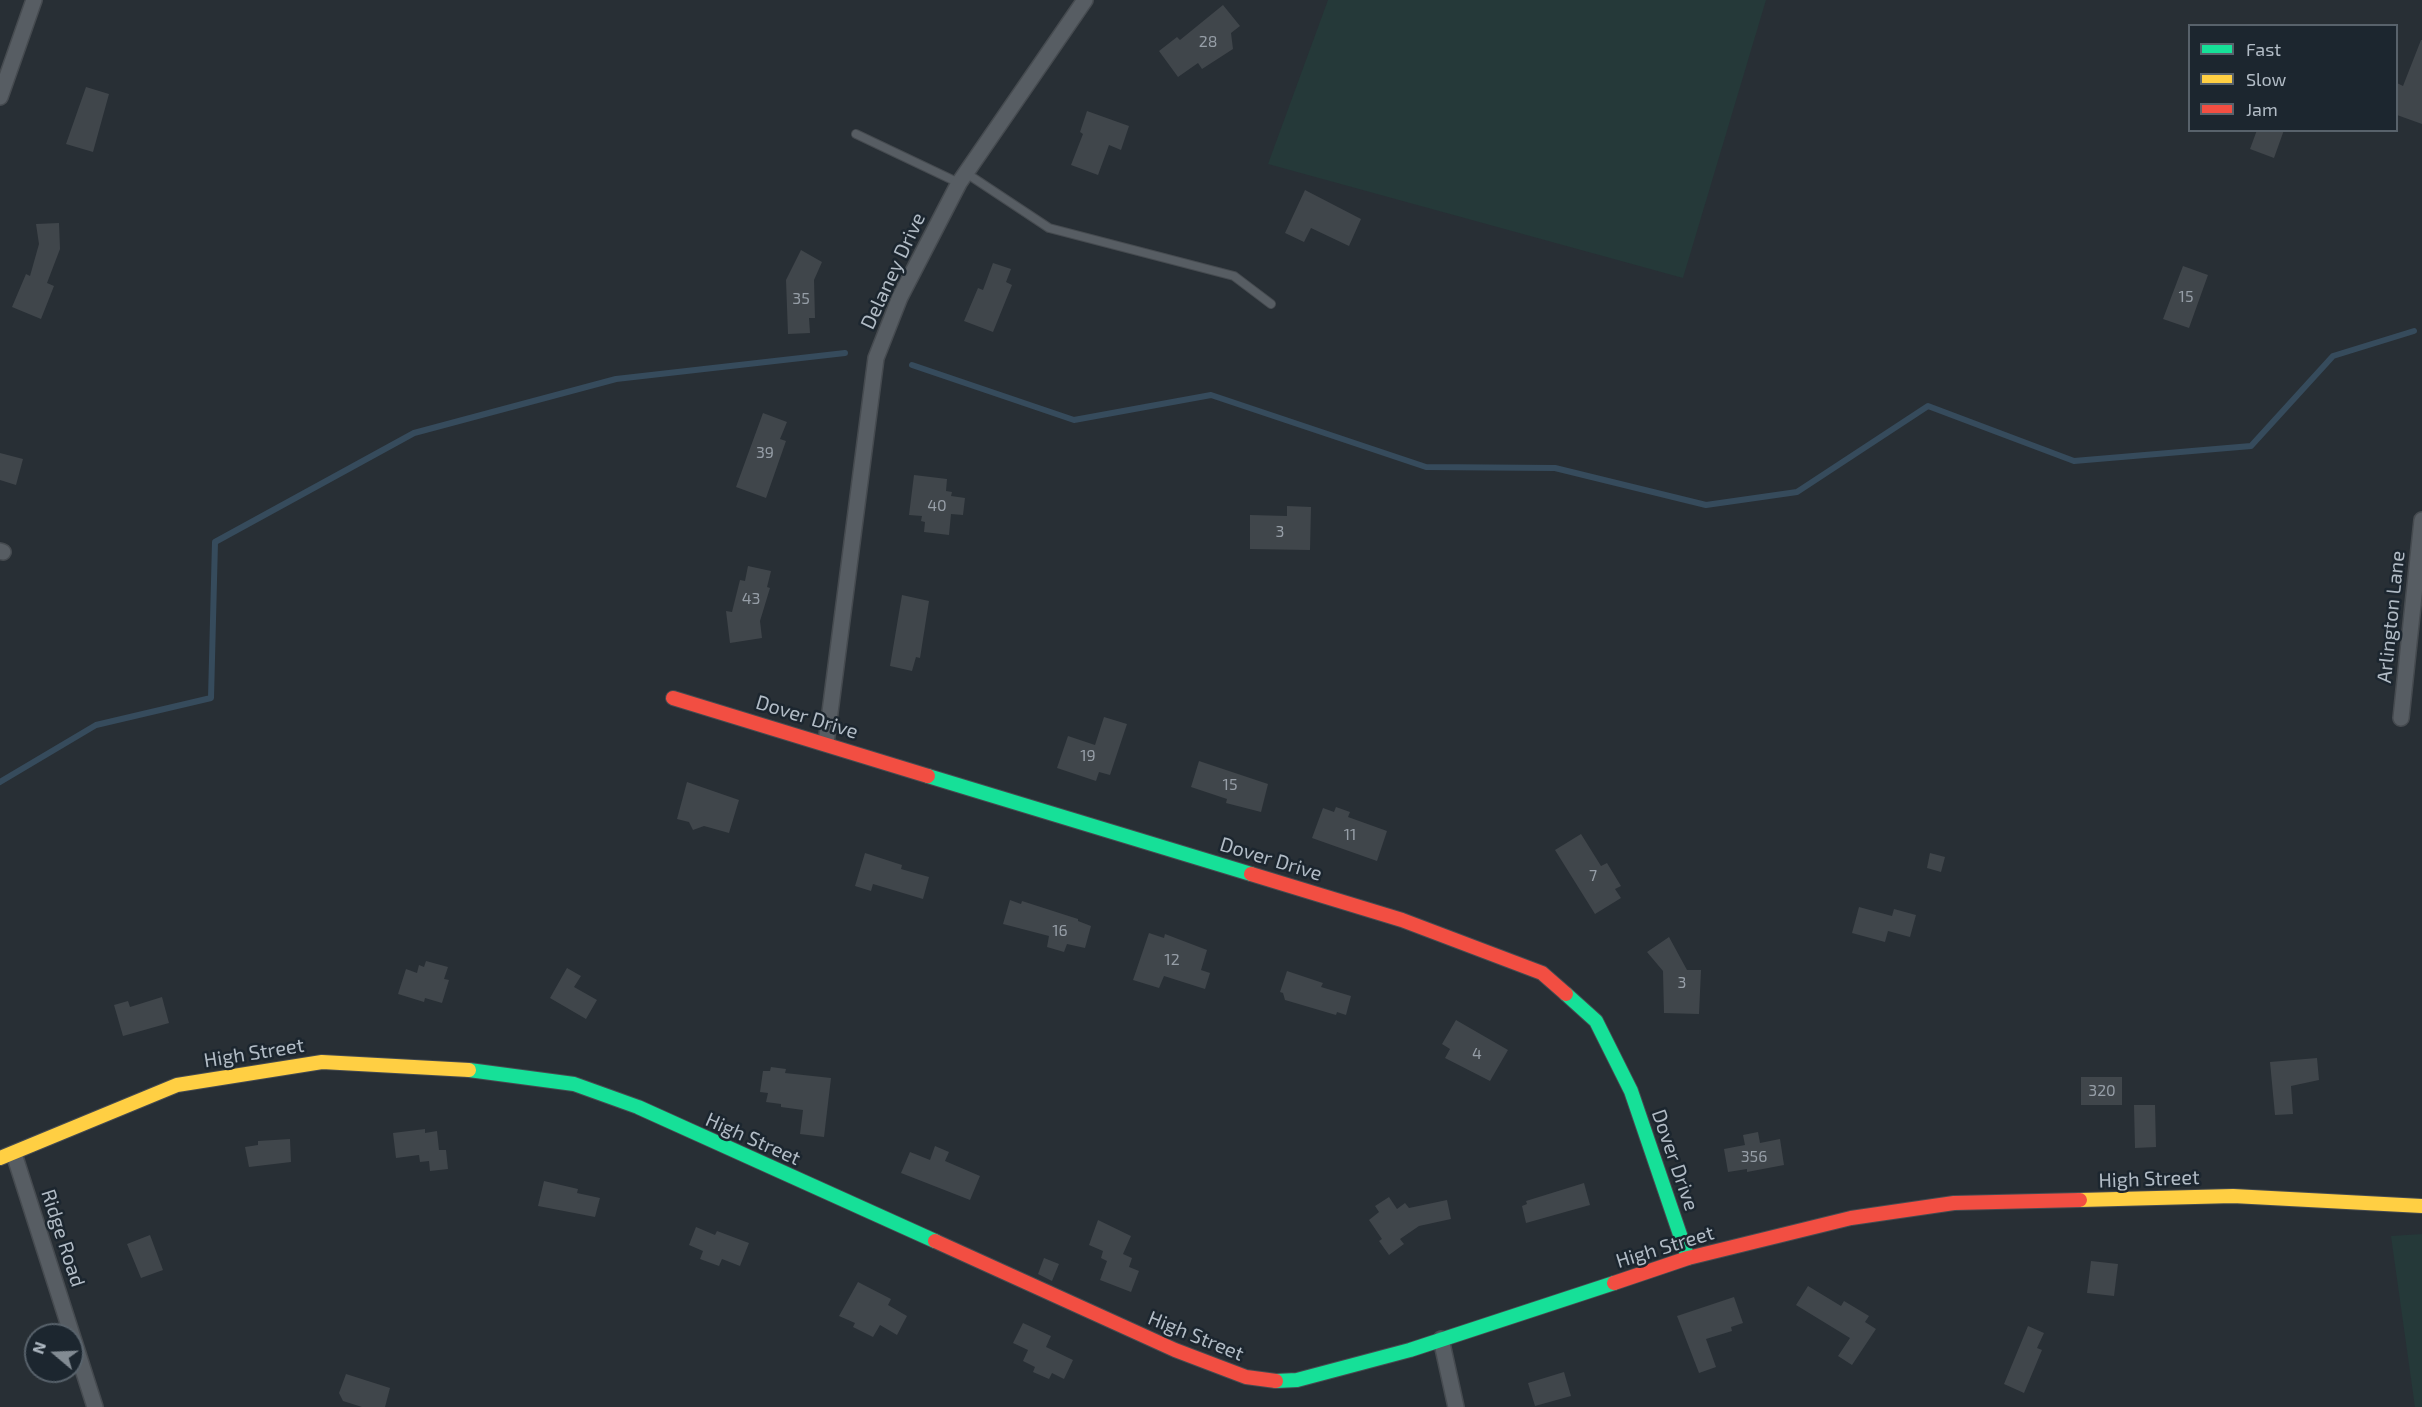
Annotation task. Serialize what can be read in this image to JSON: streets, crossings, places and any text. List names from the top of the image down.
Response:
{
  "streets": {
    "street": [
      "Delaney Drive",
      "Arlington Lane",
      "Dover Drive",
      "High Street",
      "Ridge Road"
    ]
  },
  "crossings": [
    ["Delaney Drive", "Dover Drive"],
    ["Dover Drive", "High Street"],
    ["High Street", "Ridge Road"]
  ],
  "house_numbers": [
    "28",
    "15",
    "35",
    "39",
    "40",
    "3",
    "43",
    "19",
    "15",
    "11",
    "7",
    "16",
    "12",
    "3",
    "4",
    "320",
    "356"
  ],
  "legend": ["Fast", "Slow", "Jam"],
  "north": "left"
}
